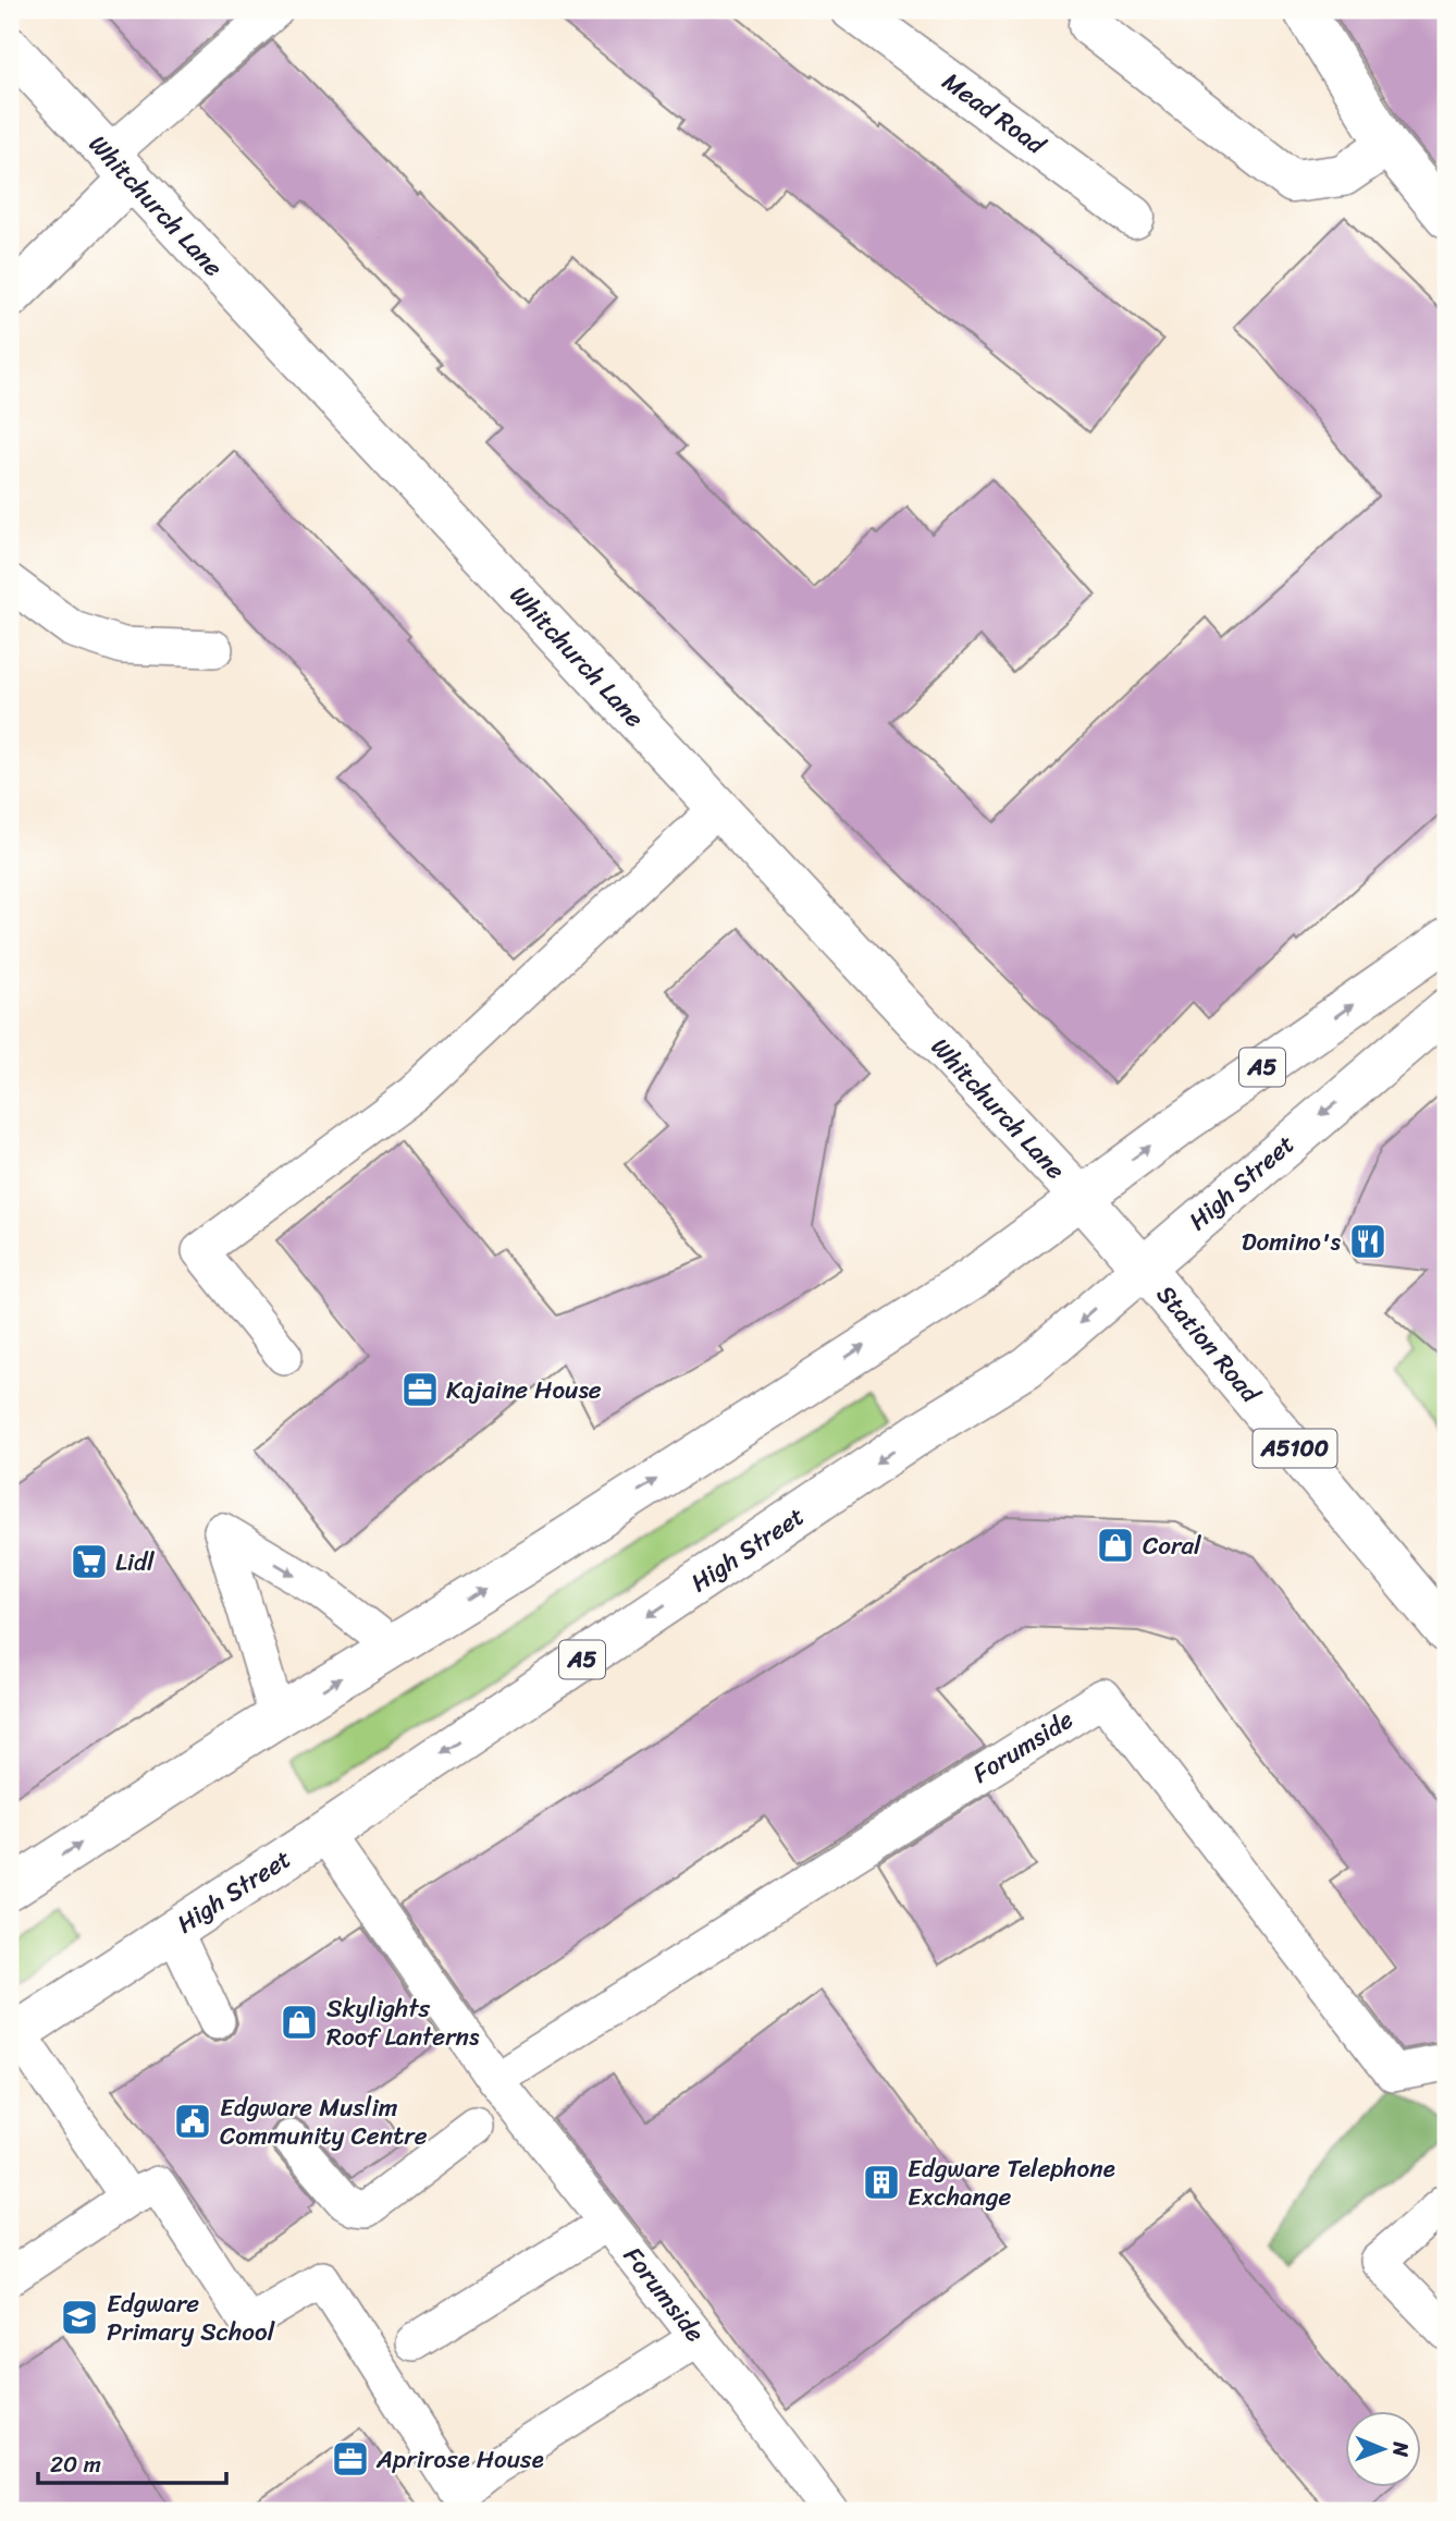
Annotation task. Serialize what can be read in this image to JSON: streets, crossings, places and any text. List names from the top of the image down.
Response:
{
  "streets": {
    "main road": [
      "Mead Road",
      "Whitchurch Lane",
      "A5",
      "High Street",
      "Station Road",
      "A5100"
    ],
    "lane": ["Forumside"]
  },
  "crossings": [
    ["Whitchurch Lane", "A5"],
    ["Whitchurch Lane", "High Street"],
    ["Whitchurch Lane", "Station Road"],
    ["High Street", "Station Road"],
    ["High Street", "Forumside"]
  ],
  "places": {
    "restaurant": ["Domino's"],
    "office": ["Kajaine House", "Aprirose House"],
    "shop": ["Coral", "Skylights Roof Lanterns"],
    "supermarket": ["Lidl"],
    "public building": ["Edgware Muslim Community Centre"],
    "building": ["Edgware Telephone Exchange"],
    "school or university": ["Edgware Primary School"]
  },
  "scale_bar": "20 m",
  "north": "right"
}
